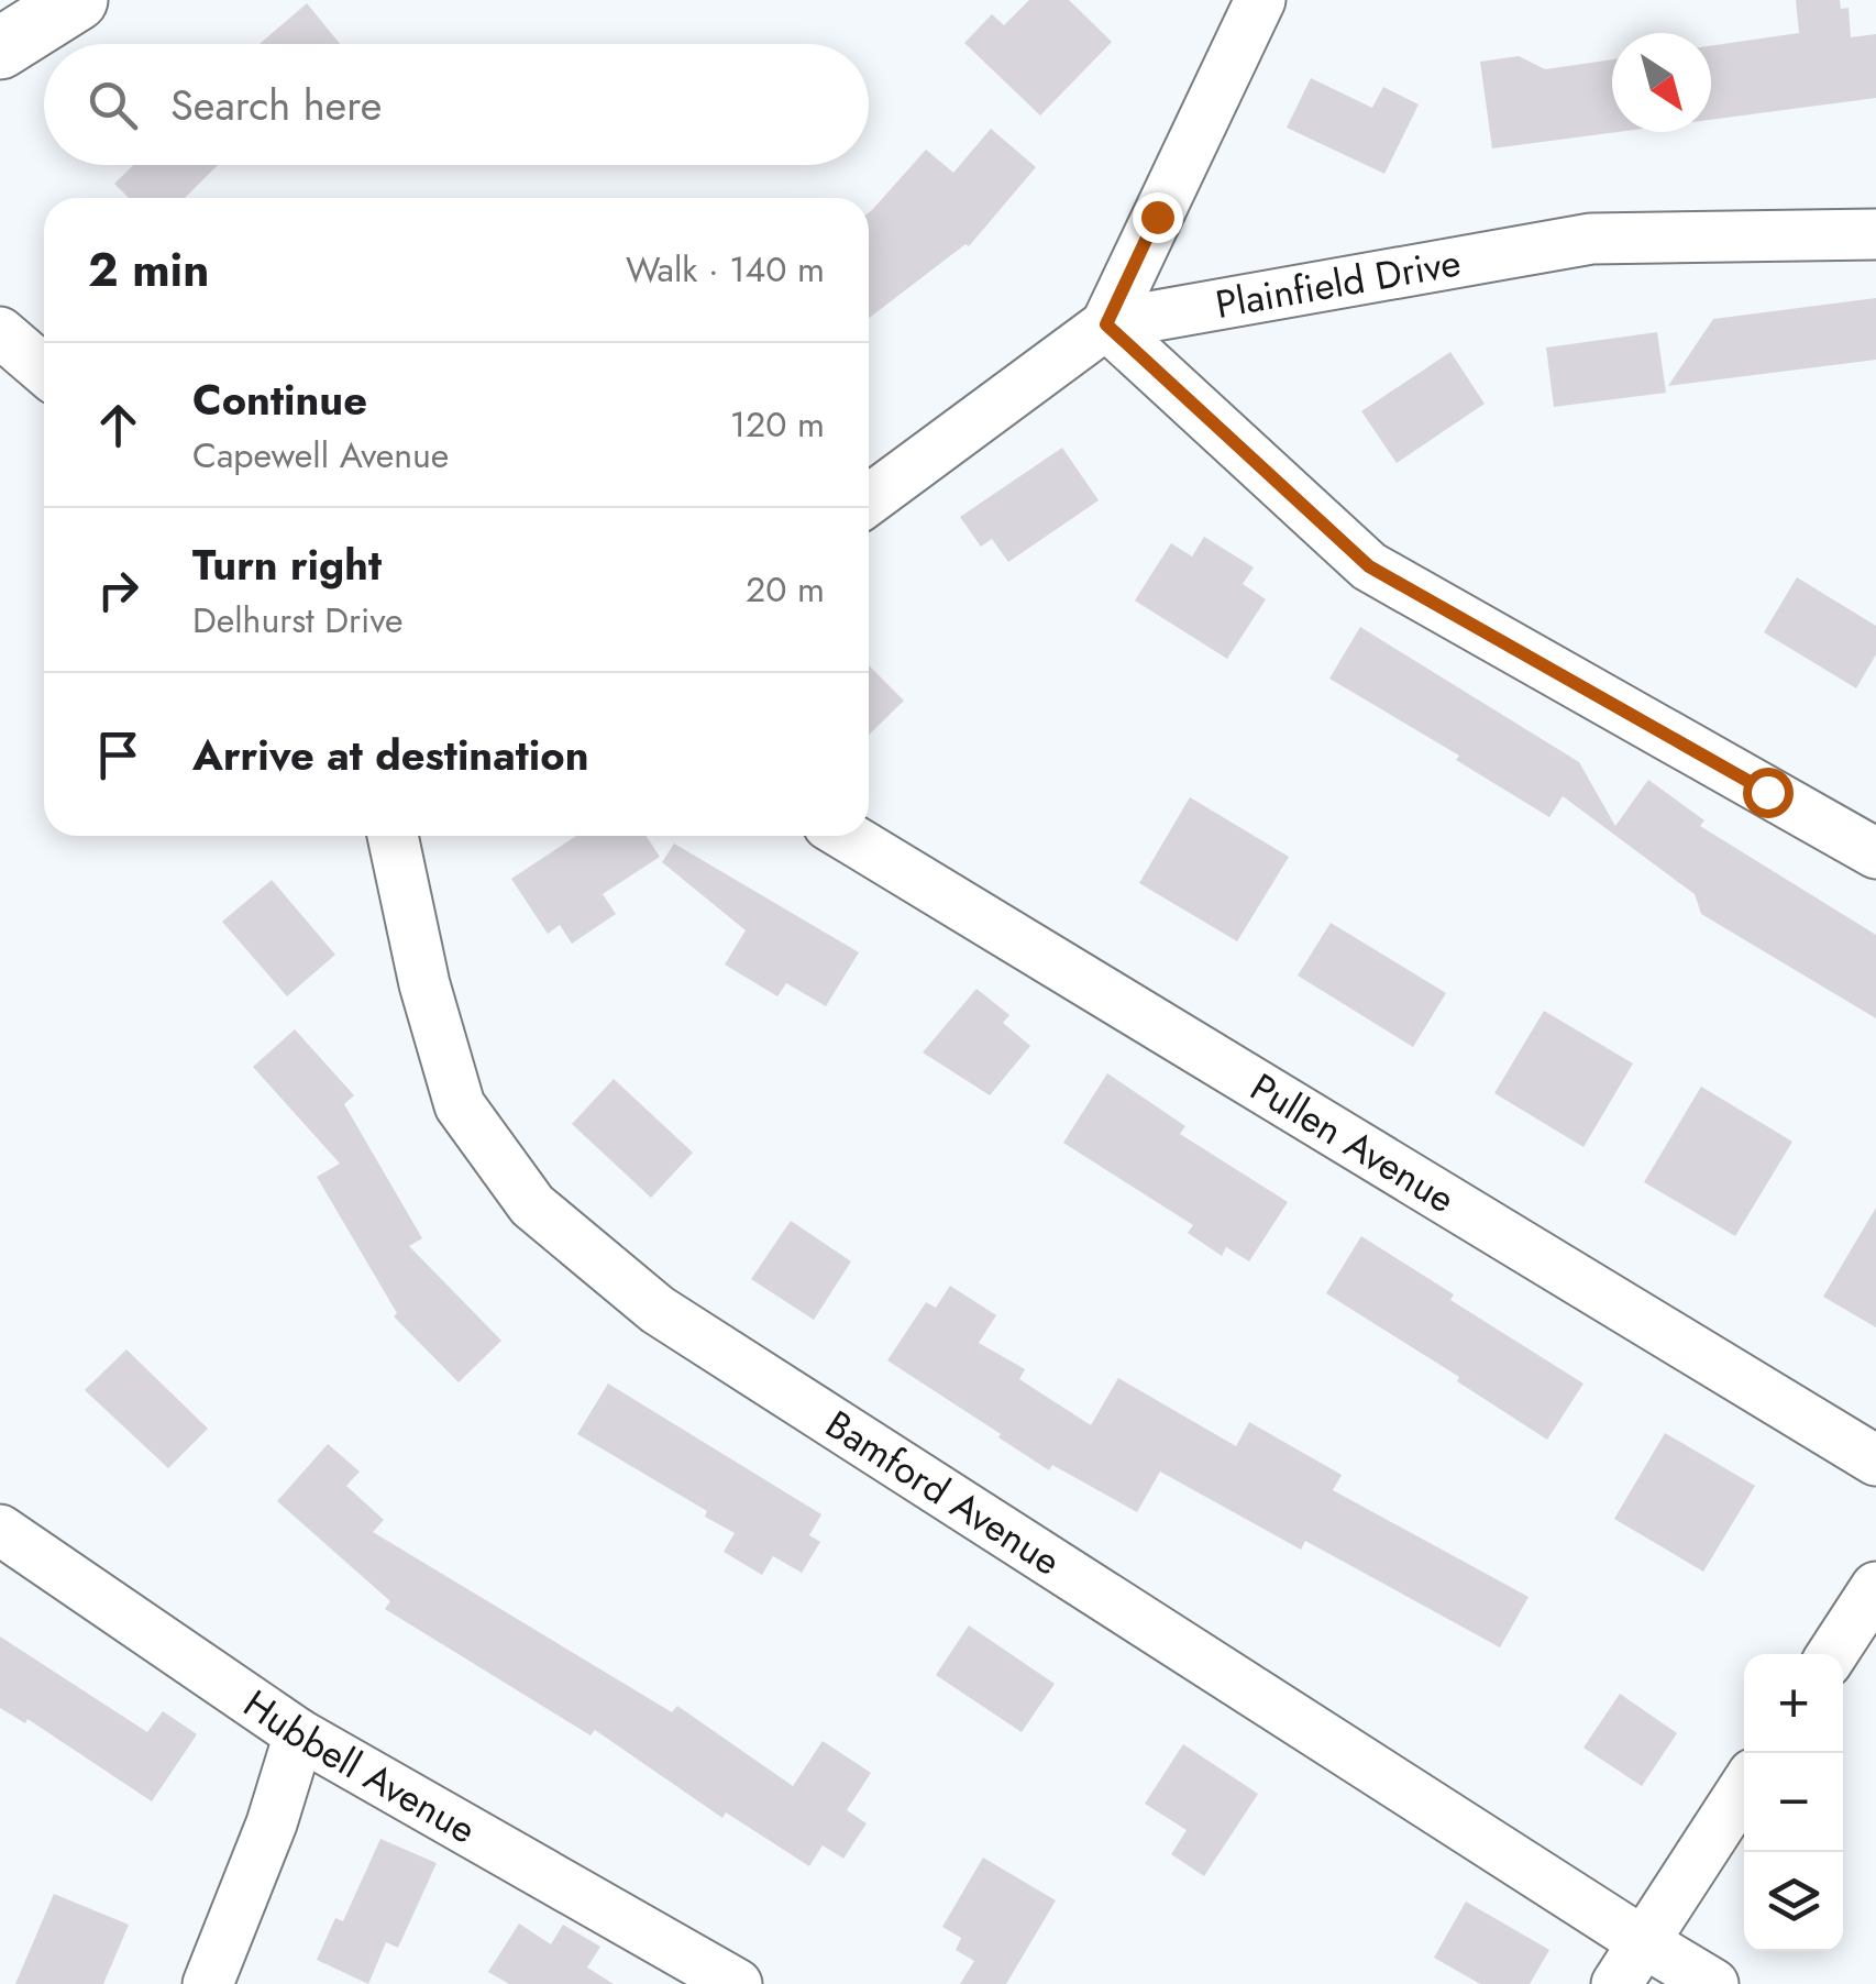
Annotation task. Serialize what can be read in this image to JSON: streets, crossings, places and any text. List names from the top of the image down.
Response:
{
  "streets": {
    "street": [
      "Plainfield Drive",
      "Pullen Avenue",
      "Bamford Avenue",
      "Hubbell Avenue"
    ]
  },
  "north": "bottom right",
  "page": {
    "search": "Search here",
    "heading": ["2 min", "Walk · 140 m"],
    "list": [
      ["Continue", "Capewell Avenue", "120 m"],
      ["Turn right", "Delhurst Drive", "20 m"],
      "Arrive at destination"
    ],
    "map_buttons": ["+", "−"]
  }
}
